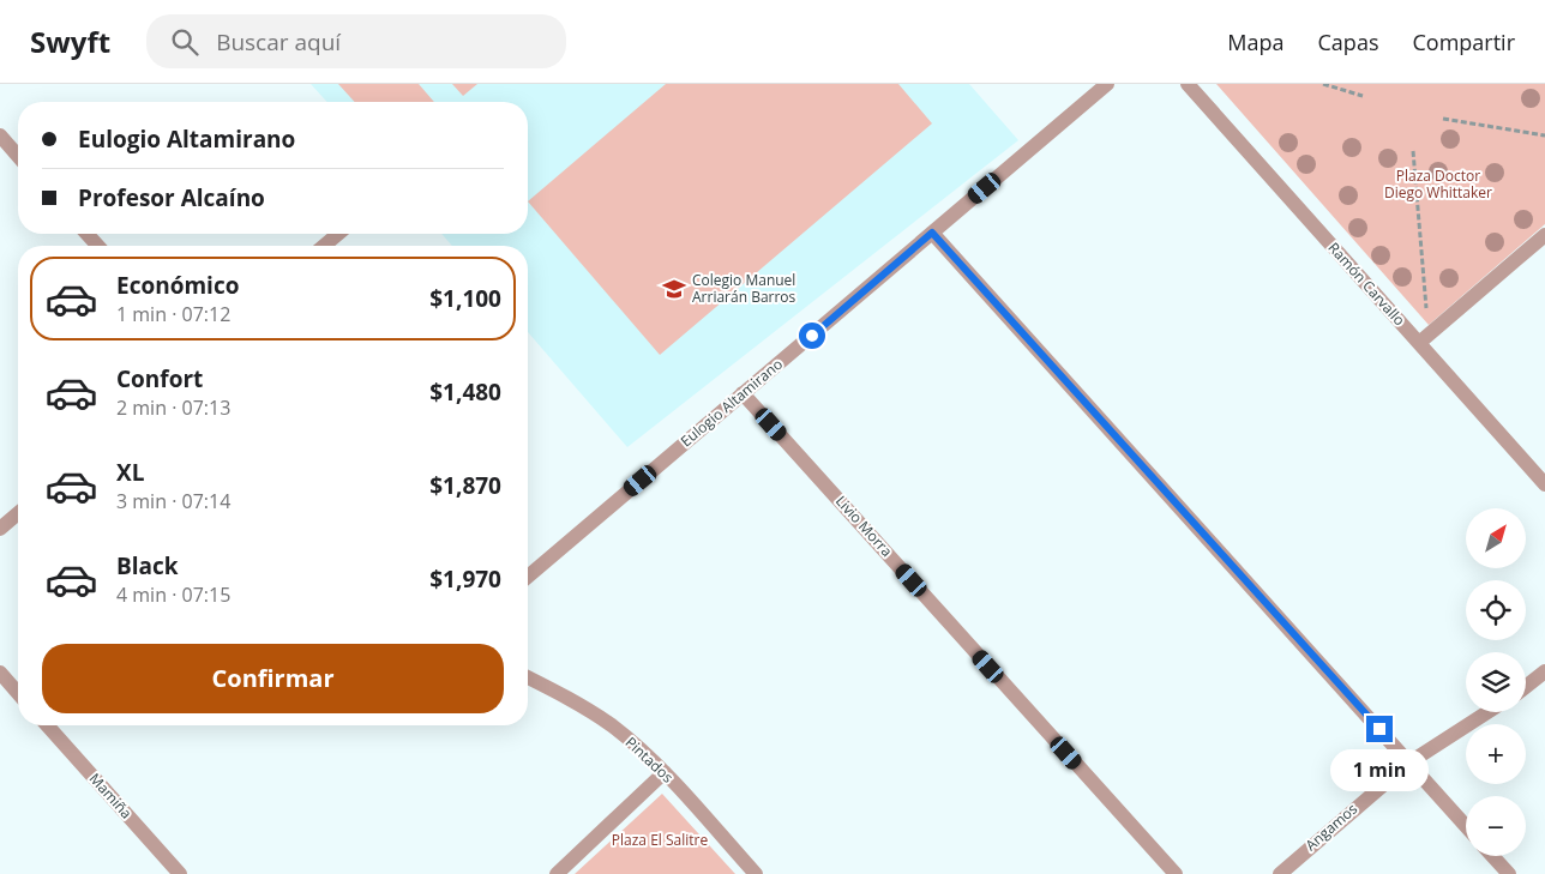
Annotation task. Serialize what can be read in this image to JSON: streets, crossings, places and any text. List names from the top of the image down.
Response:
{
  "streets": {
    "street": [
      "Ramón Carvallo",
      "Eulogio Altamirano",
      "Livio Morra",
      "Pintados",
      "Mamiña",
      "Angamos"
    ]
  },
  "crossings": [
    ["Eulogio Altamirano", "Livio Morra"]
  ],
  "parks": ["Plaza Doctor Diego Whittaker", "Plaza El Salitre"],
  "places": {
    "school or university": ["Colegio Manuel Arriarán Barros"]
  },
  "north": "top right",
  "page": {
    "header": "Swyft",
    "search": "Buscar aquí",
    "nav": ["Mapa", "Capas", "Compartir"],
    "banner": ["Eulogio Altamirano", "Profesor Alcaíno"],
    "list": [
      {
        "name": "Económico",
        "note": "1 min · 07:12",
        "value": "$1,100"
      },
      {
        "name": "Confort",
        "note": "2 min · 07:13",
        "value": "$1,480"
      },
      {
        "name": "XL",
        "note": "3 min · 07:14",
        "value": "$1,870"
      },
      {
        "name": "Black",
        "note": "4 min · 07:15",
        "value": "$1,970"
      }
    ],
    "map_buttons": ["+", "−"],
    "buttons": "Confirmar",
    "bubble": "1 min"
  }
}
